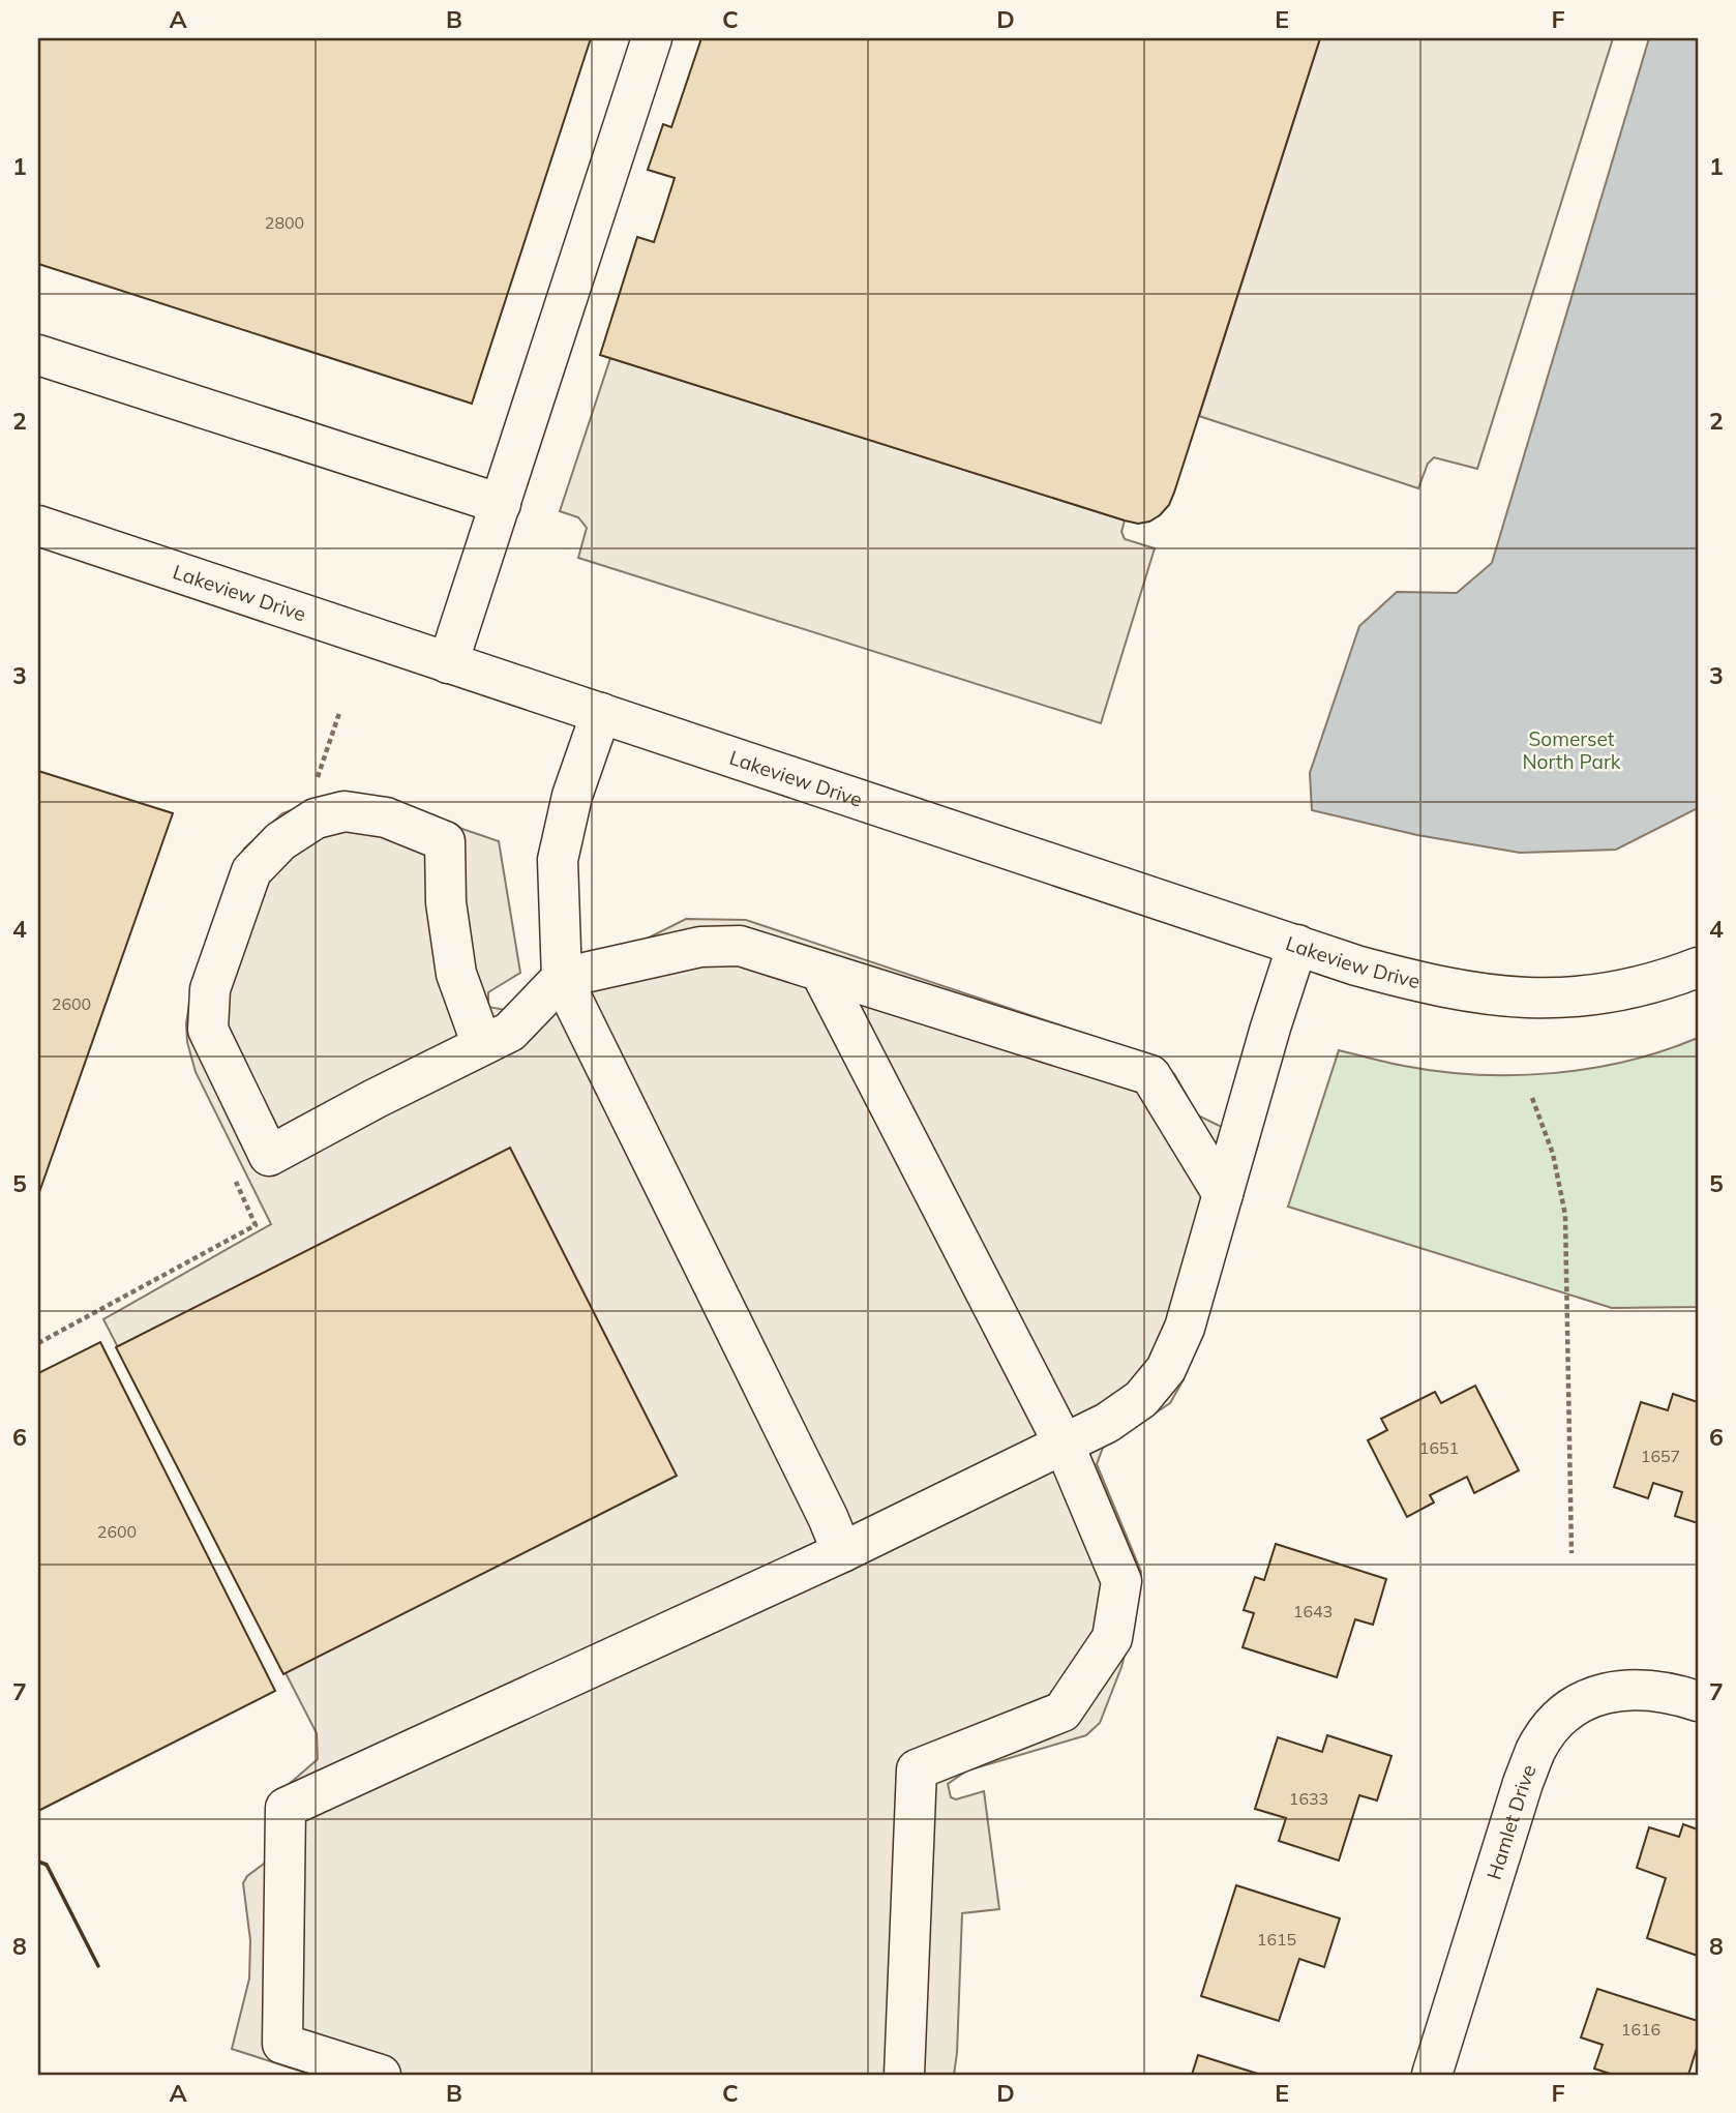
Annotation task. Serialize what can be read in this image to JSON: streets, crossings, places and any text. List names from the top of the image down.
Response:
{
  "streets": {
    "street": ["Lakeview Drive", "Hamlet Drive"]
  },
  "parks": ["Somerset North Park"],
  "house_numbers": [
    "2800",
    "2600",
    "1651",
    "1657",
    "2600",
    "1643",
    "1633",
    "1615",
    "1616"
  ],
  "grid": {
    "columns": [
      "A",
      "B",
      "C",
      "D",
      "E",
      "F"
    ],
    "rows": [
      "1",
      "2",
      "3",
      "4",
      "5",
      "6",
      "7",
      "8"
    ]
  }
}
